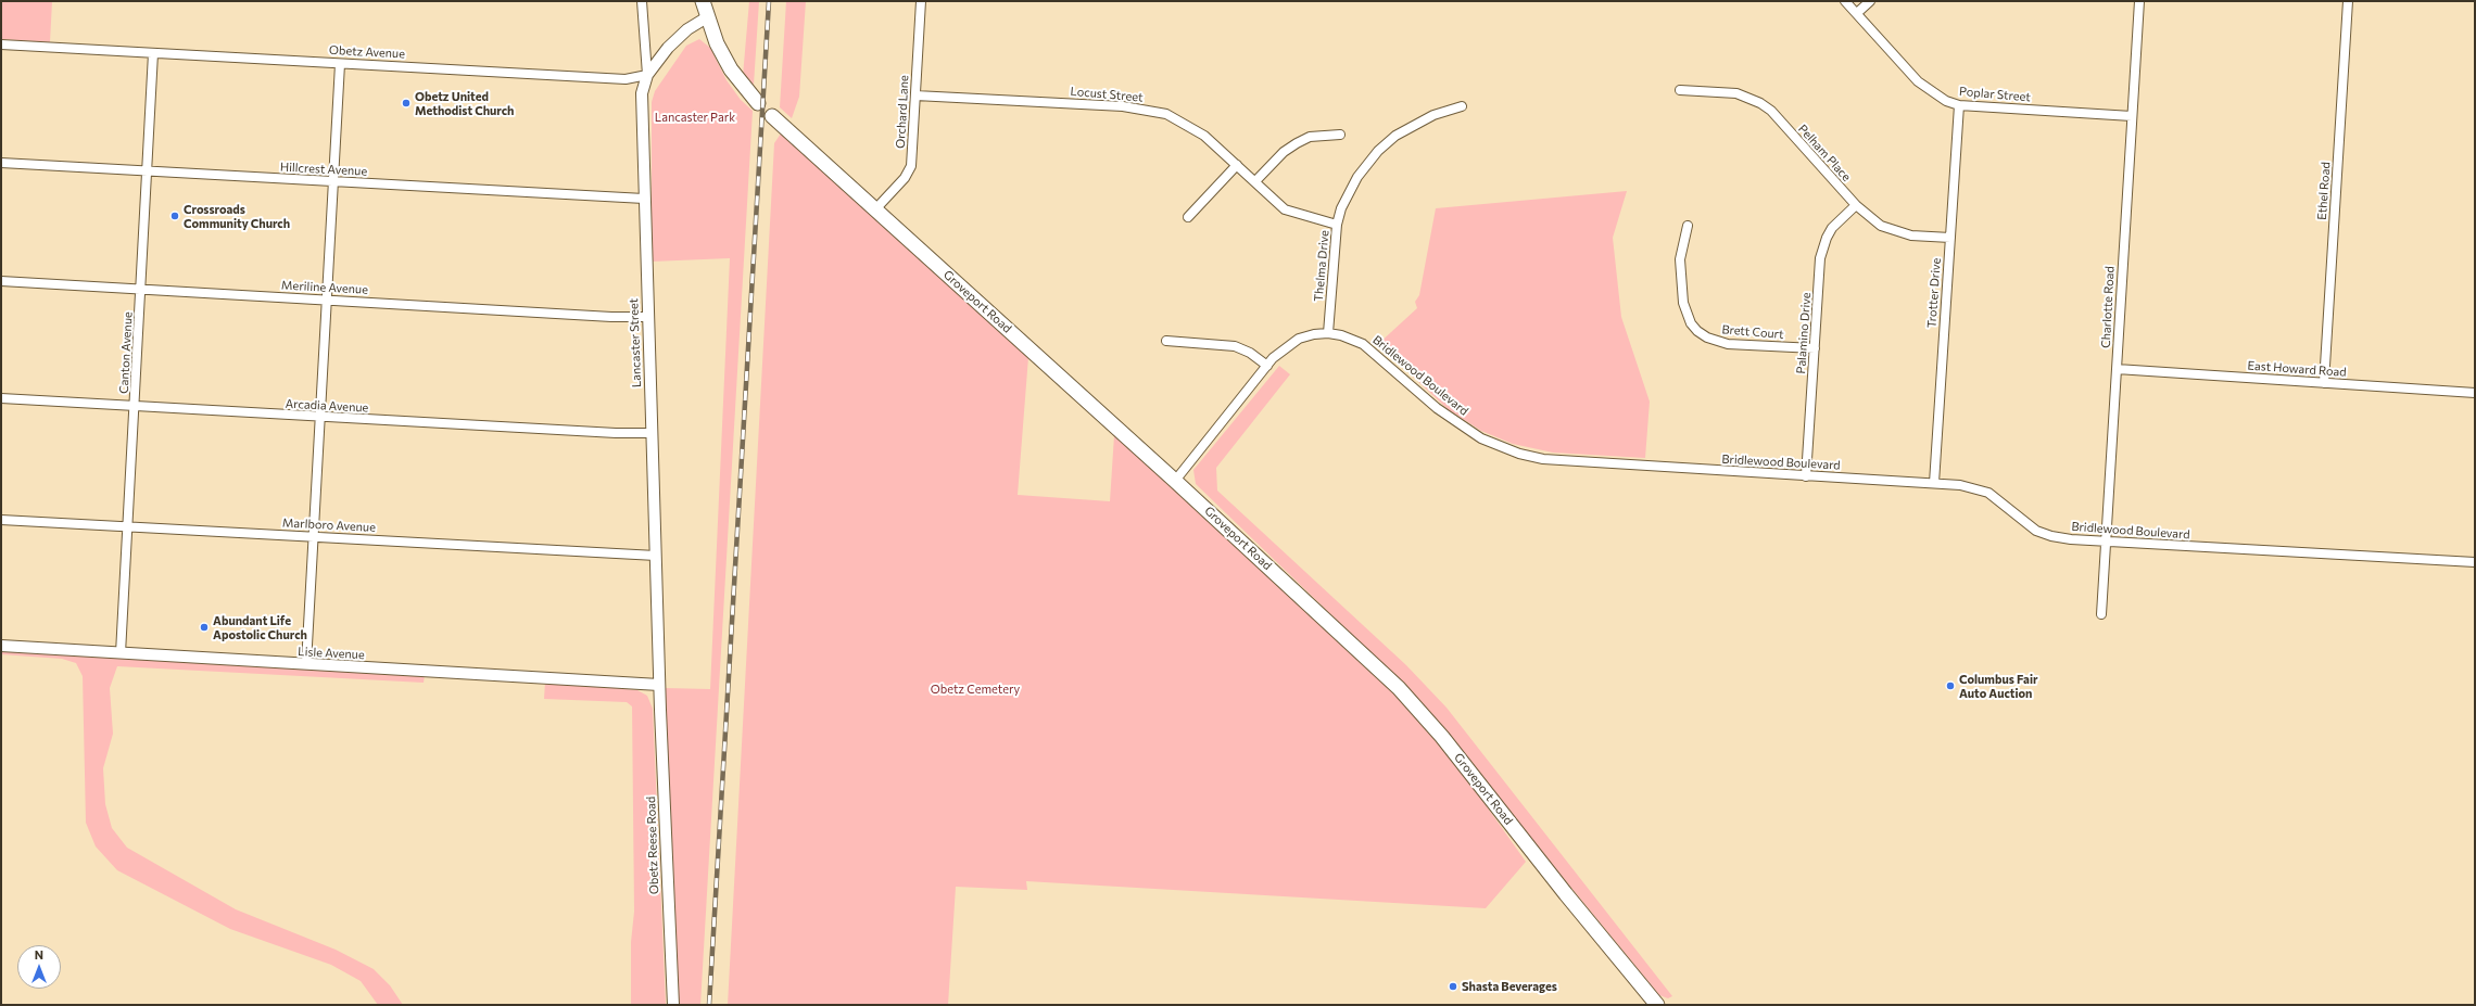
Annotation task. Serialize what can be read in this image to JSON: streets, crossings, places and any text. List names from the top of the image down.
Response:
{
  "streets": {
    "main road": ["Groveport Road"],
    "street": [
      "Obetz Avenue",
      "Locust Street",
      "Poplar Street",
      "Orchard Lane",
      "Pelham Place",
      "Hillcrest Avenue",
      "Ethel Road",
      "Thelma Drive",
      "Meriline Avenue",
      "Trotter Drive",
      "Charlotte Road",
      "Brett Court",
      "Palamino Drive",
      "Lancaster Street",
      "Canton Avenue",
      "East Howard Road",
      "Bridlewood Boulevard",
      "Arcadia Avenue",
      "Marlboro Avenue",
      "Lisle Avenue",
      "Obetz Reese Road"
    ]
  },
  "crossings": [
    ["Obetz Avenue", "Lancaster Street"],
    ["Obetz Avenue", "Canton Avenue"],
    ["Locust Street", "Orchard Lane"],
    ["Locust Street", "Thelma Drive"],
    ["Poplar Street", "Trotter Drive"],
    ["Poplar Street", "Charlotte Road"],
    ["Orchard Lane", "Groveport Road"],
    ["Pelham Place", "Trotter Drive"],
    ["Pelham Place", "Palamino Drive"],
    ["Hillcrest Avenue", "Lancaster Street"],
    ["Hillcrest Avenue", "Canton Avenue"],
    ["Ethel Road", "East Howard Road"],
    ["Thelma Drive", "Bridlewood Boulevard"],
    ["Meriline Avenue", "Lancaster Street"],
    ["Meriline Avenue", "Canton Avenue"],
    ["Trotter Drive", "Bridlewood Boulevard"],
    ["Groveport Road", "Bridlewood Boulevard"],
    ["Charlotte Road", "East Howard Road"],
    ["Charlotte Road", "Bridlewood Boulevard"],
    ["Brett Court", "Palamino Drive"],
    ["Palamino Drive", "Bridlewood Boulevard"],
    ["Lancaster Street", "Arcadia Avenue"],
    ["Lancaster Street", "Marlboro Avenue"],
    ["Lancaster Street", "Lisle Avenue"],
    ["Lancaster Street", "Obetz Reese Road"],
    ["Canton Avenue", "Arcadia Avenue"],
    ["Canton Avenue", "Marlboro Avenue"],
    ["Canton Avenue", "Lisle Avenue"],
    ["Lisle Avenue", "Obetz Reese Road"]
  ],
  "parks": ["Lancaster Park", "Obetz Cemetery"],
  "places": [
    "Obetz United Methodist Church",
    "Crossroads Community Church",
    "Abundant Life Apostolic Church",
    "Columbus Fair Auto Auction",
    "Shasta Beverages"
  ],
  "north": "top"
}
